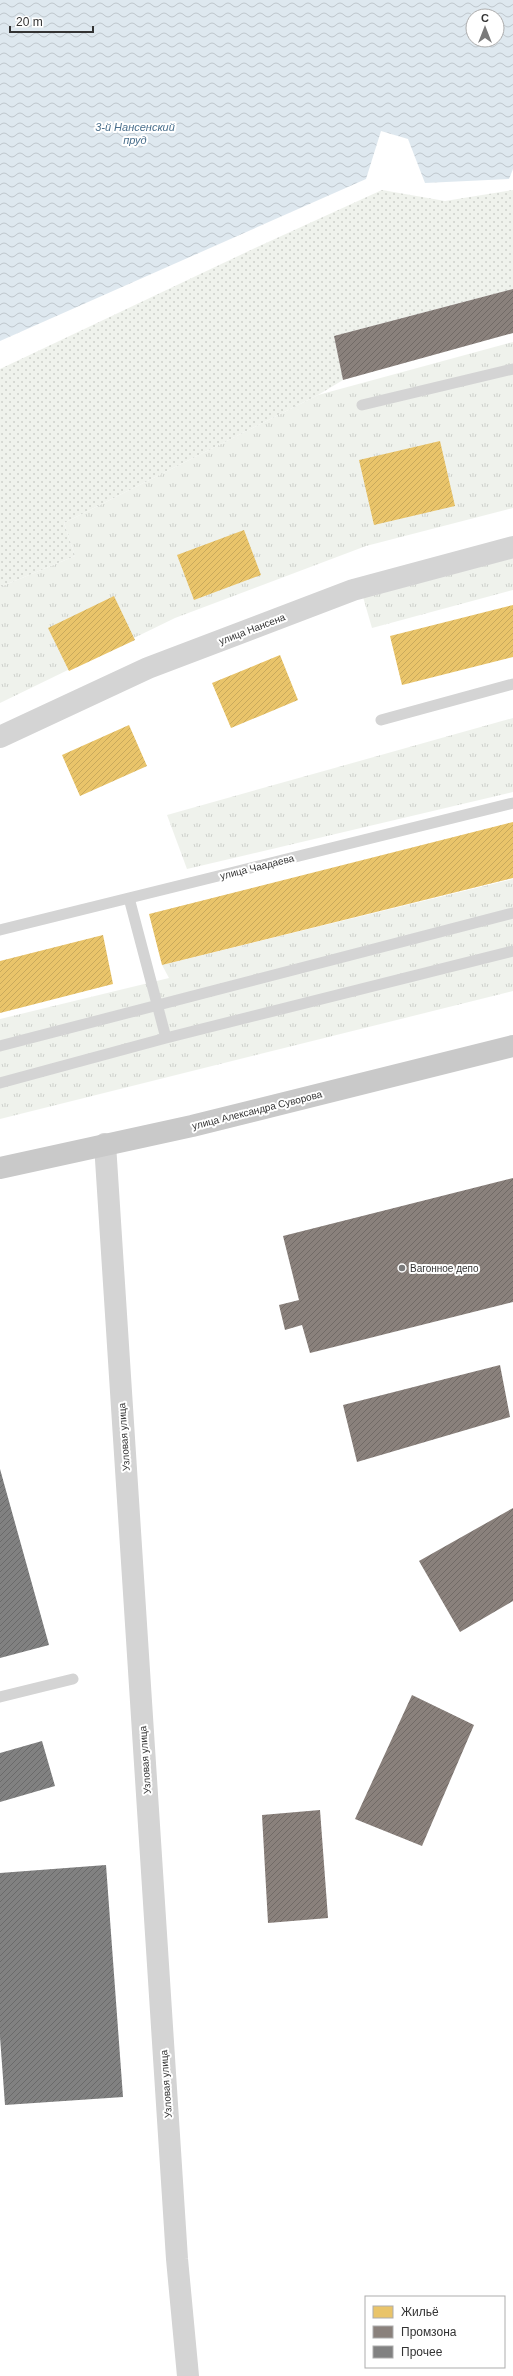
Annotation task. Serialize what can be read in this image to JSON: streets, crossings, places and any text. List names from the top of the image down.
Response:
{
  "streets": {
    "main road": ["улица Александра Суворова"],
    "street": ["улица Нансена", "Узловая улица"],
    "lane": ["улица Чаадаева"]
  },
  "crossings": [
    ["улица Александра Суворова", "Узловая улица"]
  ],
  "water": ["3-й Нансенский пруд"],
  "places": ["Вагонное депо"],
  "legend": ["Жильё", "Промзона", "Прочее"],
  "scale_bar": "20 m",
  "north": "top"
}
